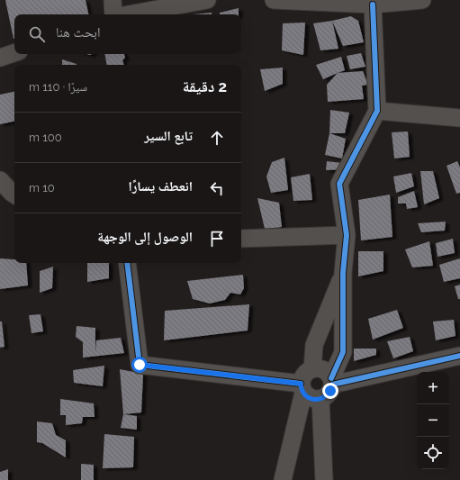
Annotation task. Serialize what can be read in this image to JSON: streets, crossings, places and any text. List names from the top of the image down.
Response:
{
  "page": {
    "search": "ابحث هنا",
    "heading": ["2 دقيقة", "سيرًا · 110 m"],
    "list": [
      ["تابع السير", "100 m"],
      ["انعطف يسارًا", "10 m"],
      "الوصول إلى الوجهة"
    ],
    "map_buttons": ["+", "−"]
  }
}
